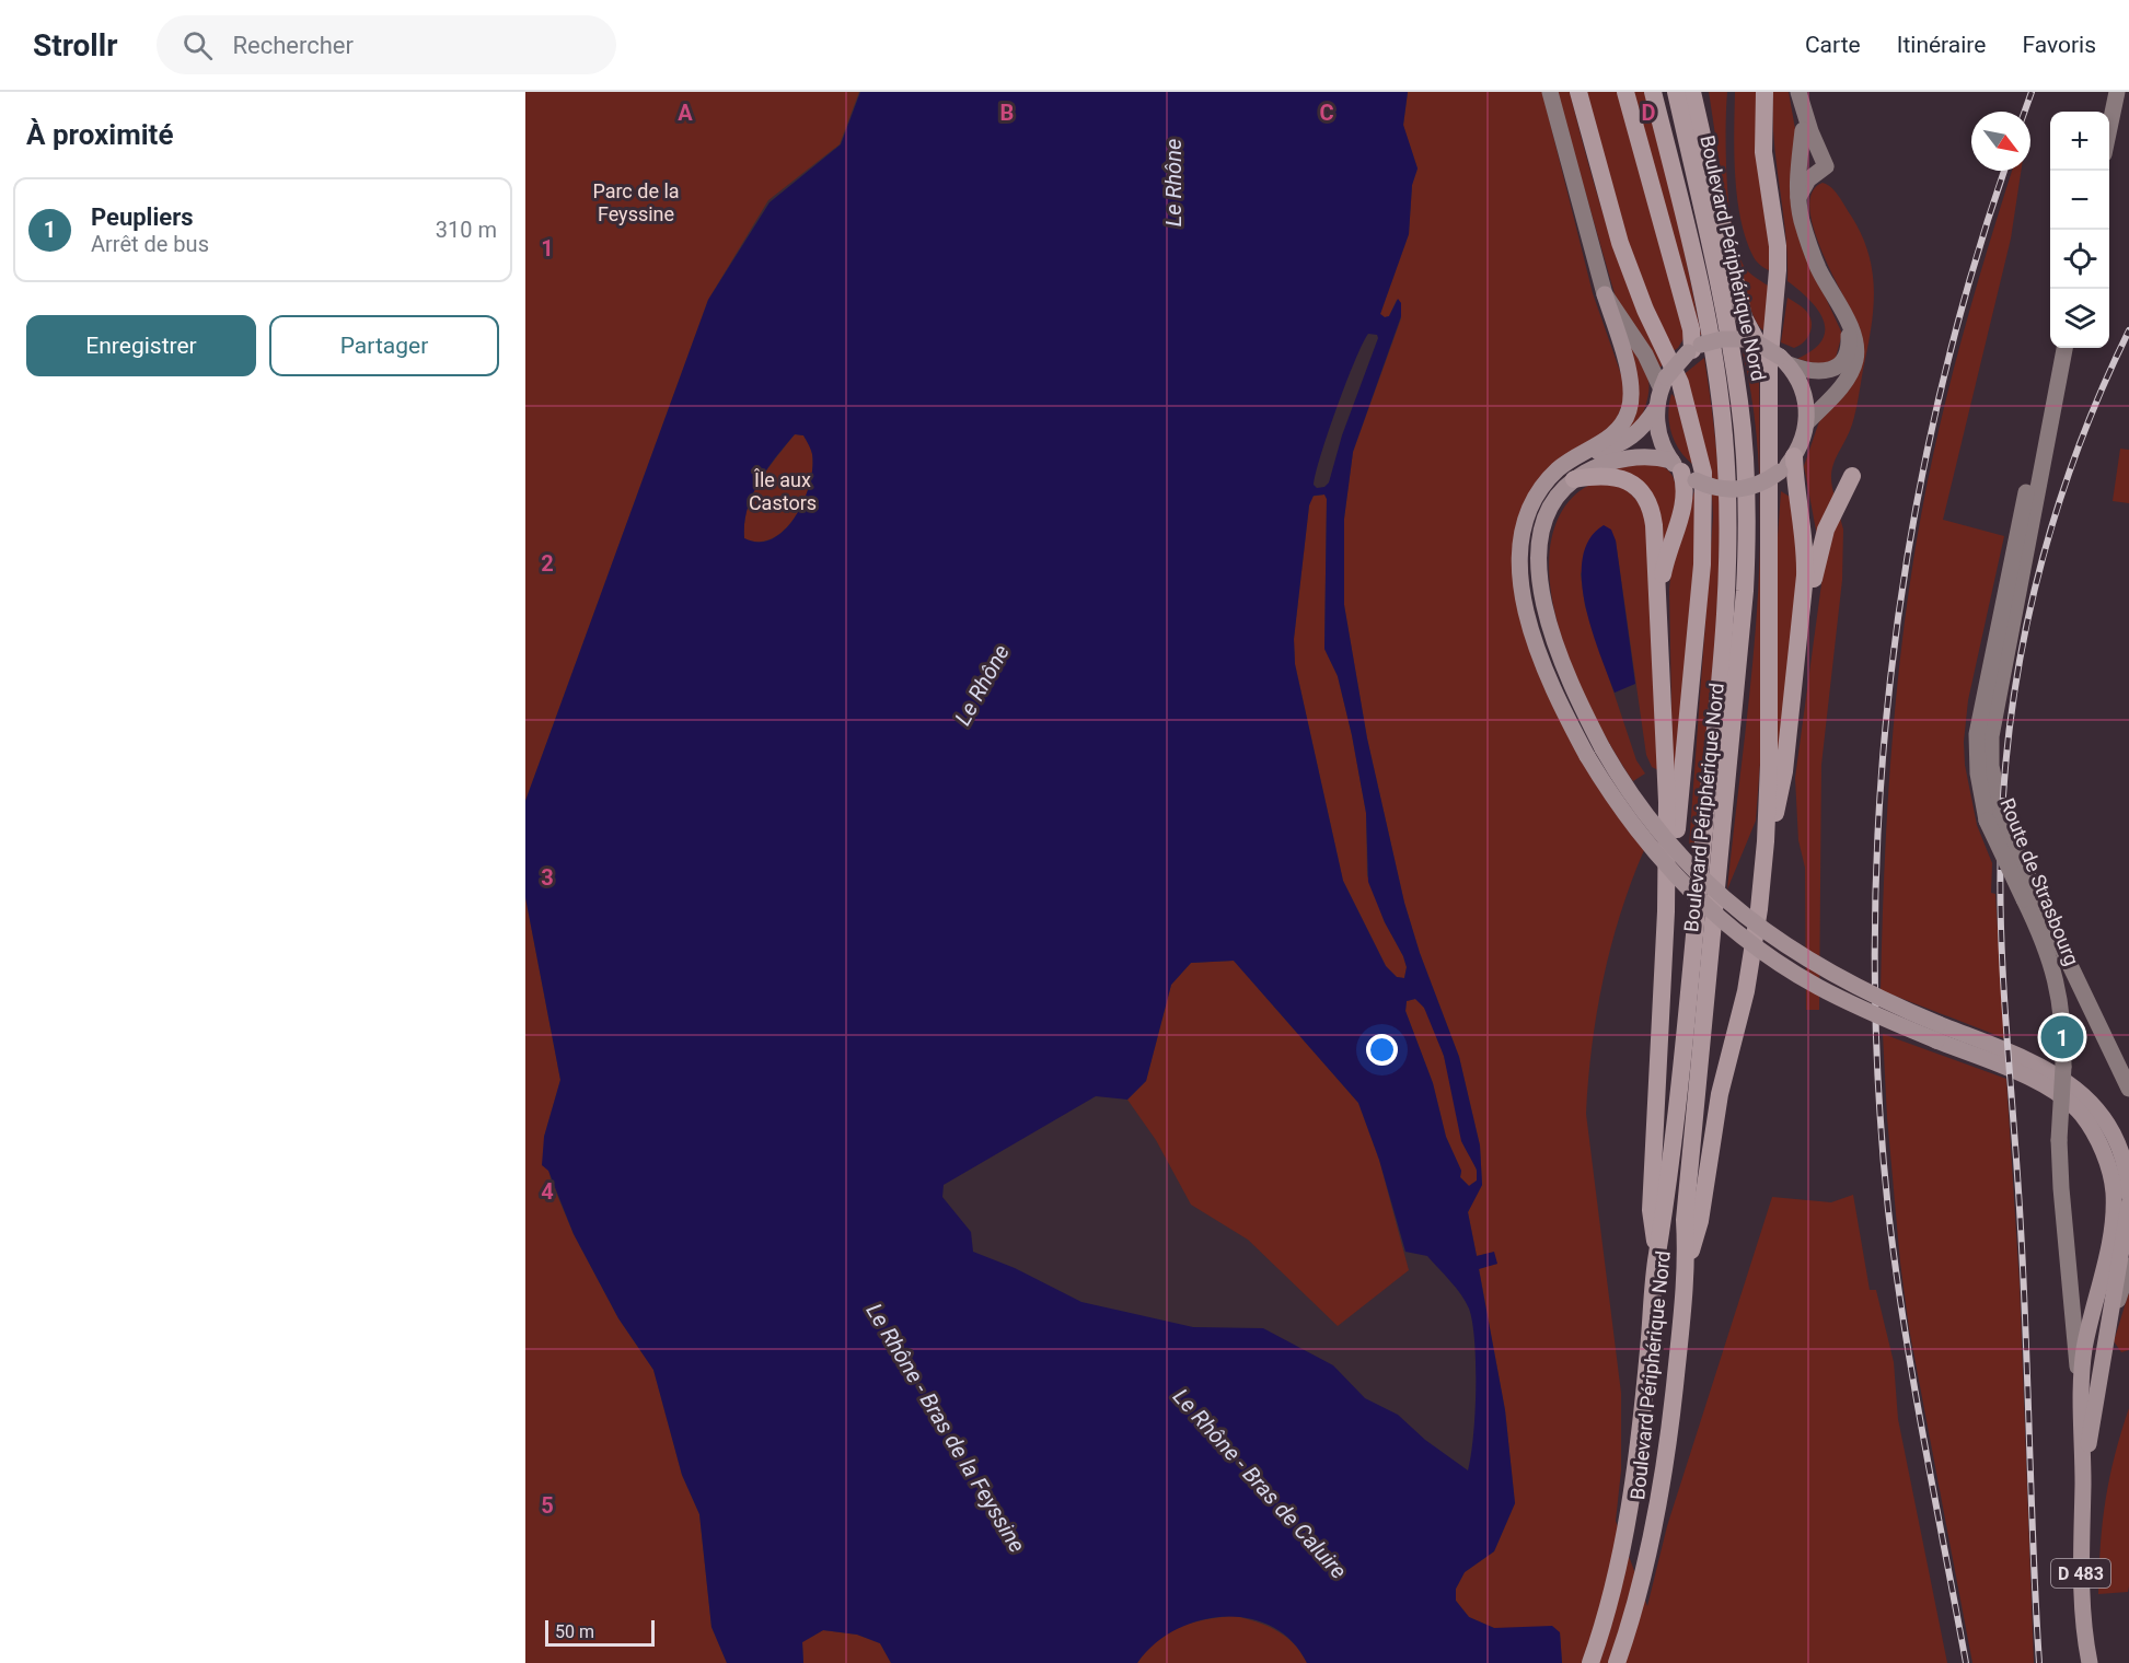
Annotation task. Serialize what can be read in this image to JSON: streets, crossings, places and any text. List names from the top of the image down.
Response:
{
  "streets": {
    "highway": ["Boulevard Périphérique Nord"],
    "main road": ["Route de Strasbourg", "D 483"]
  },
  "water": ["Le Rhône", "Le Rhône - Bras de la Feyssine", "Le Rhône - Bras de Caluire"],
  "parks": ["Parc de la Feyssine", "Île aux Castors"],
  "scale_bar": "50 m",
  "north": "bottom right",
  "page": {
    "header": "Strollr",
    "search": "Rechercher",
    "nav": ["Carte", "Itinéraire", "Favoris"],
    "heading": "À proximité",
    "map_buttons": ["+", "−"],
    "list": [
      {
        "mark": "1",
        "name": "Peupliers",
        "note": "Arrêt de bus",
        "value": "310 m"
      }
    ],
    "buttons": ["Enregistrer", "Partager"],
    "pins": "1",
    "scale": "50 m"
  },
  "grid": {
    "columns": [
      "A",
      "B",
      "C",
      "D"
    ],
    "rows": [
      "1",
      "2",
      "3",
      "4",
      "5"
    ]
  }
}
